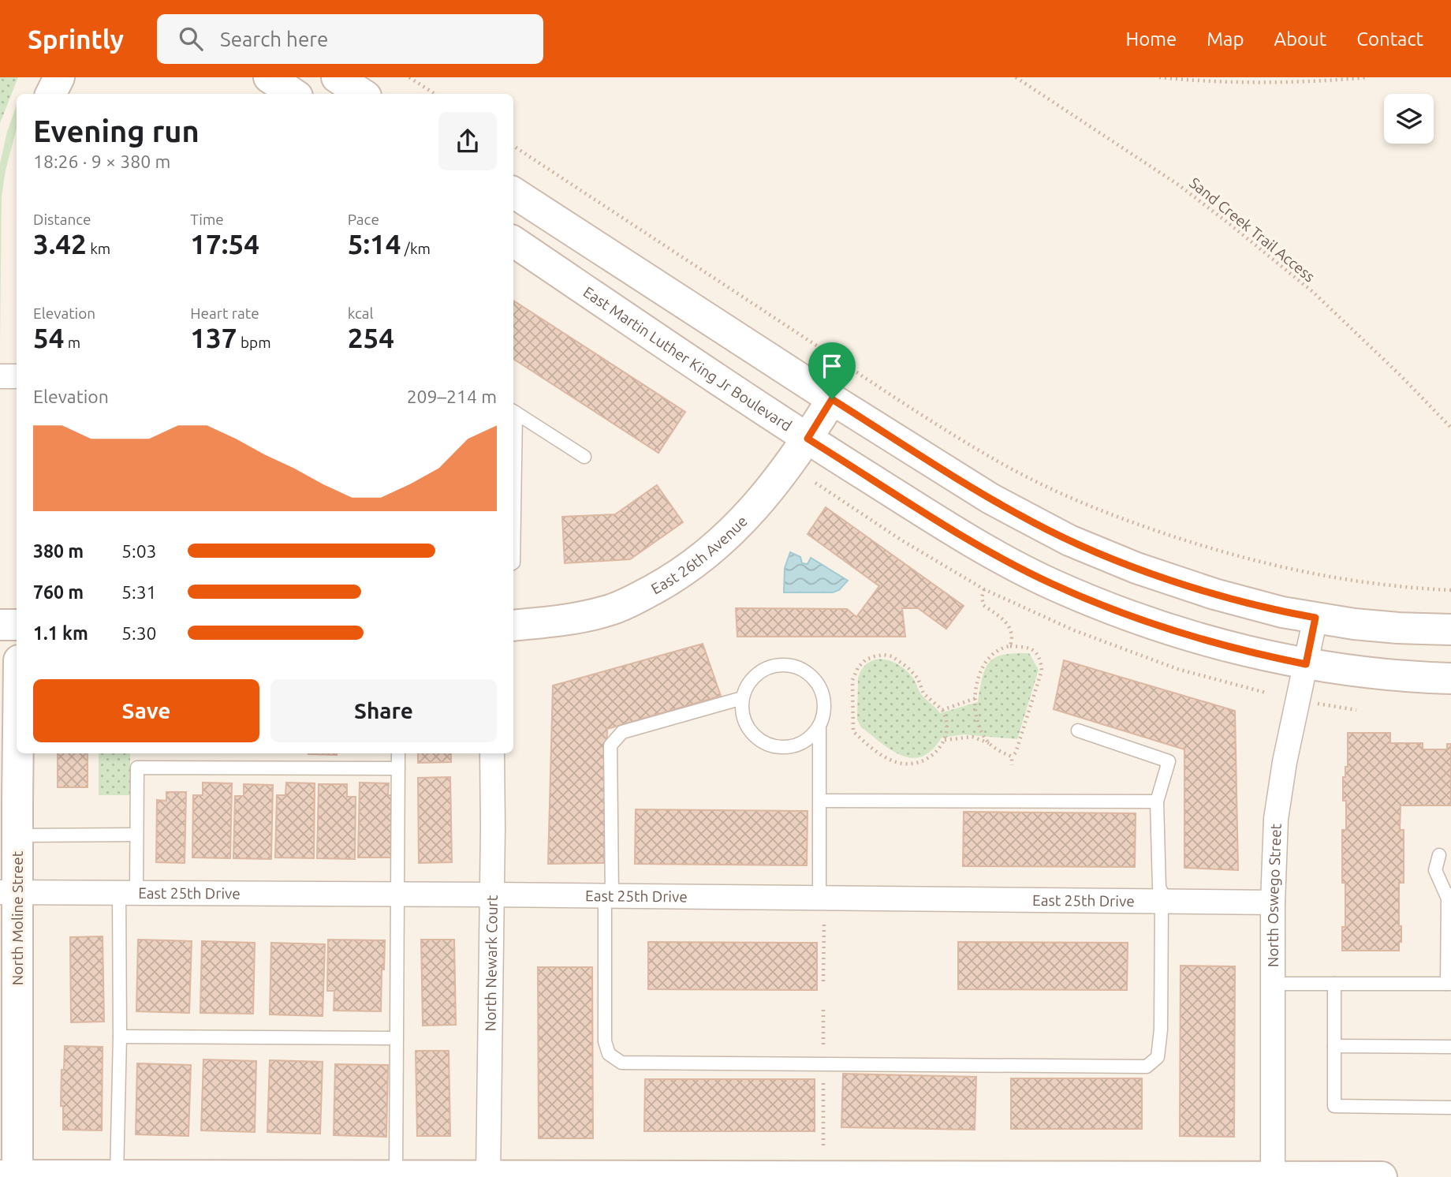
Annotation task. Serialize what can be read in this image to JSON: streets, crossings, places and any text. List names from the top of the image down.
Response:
{
  "streets": {
    "street": [
      "East Martin Luther King Jr Boulevard",
      "East 26th Avenue",
      "East 25th Drive",
      "North Oswego Street",
      "North Moline Street",
      "North Newark Court"
    ],
    "path": ["Sand Creek Trail Access"]
  },
  "crossings": [
    ["East Martin Luther King Jr Boulevard", "East 26th Avenue"],
    ["East Martin Luther King Jr Boulevard", "North Oswego Street"],
    ["East 25th Drive", "North Oswego Street"],
    ["East 25th Drive", "North Moline Street"],
    ["East 25th Drive", "North Newark Court"]
  ],
  "page": {
    "header": "Sprintly",
    "search": "Search here",
    "nav": [
      "Home",
      "Map",
      "About",
      "Contact"
    ],
    "heading": ["Evening run", "18:26 · 9 × 380 m"],
    "stats": [
      ["Distance", "3.42 km"],
      ["Time", "17:54"],
      ["Pace", "5:14 /km"],
      ["Elevation", "54 m"],
      ["Heart rate", "137 bpm"],
      ["kcal", "254"]
    ],
    "chart": ["Elevation", "209–214 m"],
    "list": [
      {
        "name": "380 m",
        "note": "5:03"
      },
      {
        "name": "760 m",
        "note": "5:31"
      },
      {
        "name": "1.1 km",
        "note": "5:30"
      }
    ],
    "buttons": ["Save", "Share"]
  }
}
